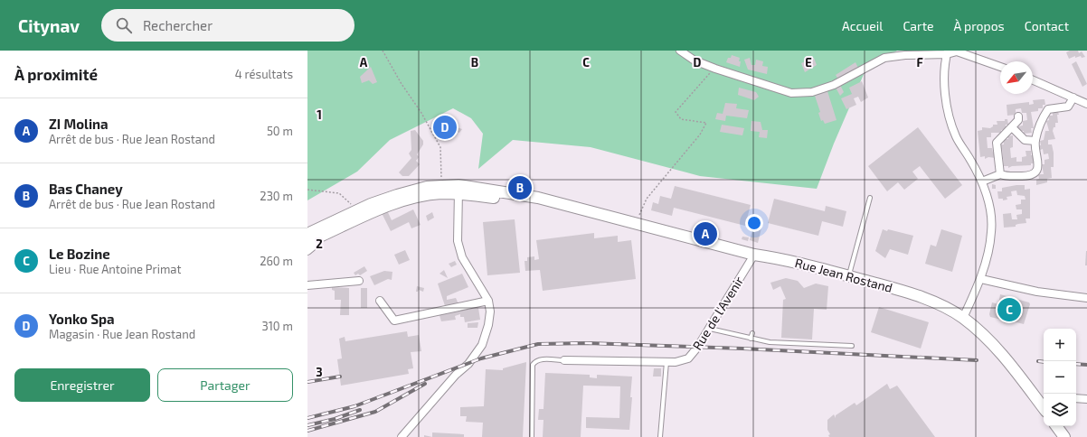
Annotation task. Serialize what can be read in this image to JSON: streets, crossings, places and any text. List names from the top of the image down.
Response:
{
  "streets": {
    "main road": ["Rue Jean Rostand"],
    "street": ["Rue de l'Avenir"]
  },
  "crossings": [
    ["Rue Jean Rostand", "Rue de l'Avenir"]
  ],
  "north": "bottom left",
  "page": {
    "header": "Citynav",
    "search": "Rechercher",
    "nav": [
      "Accueil",
      "Carte",
      "À propos",
      "Contact"
    ],
    "heading": ["À proximité", "4 résultats"],
    "list": [
      {
        "mark": "A",
        "name": "ZI Molina",
        "note": "Arrêt de bus · Rue Jean Rostand",
        "value": "50 m"
      },
      {
        "mark": "B",
        "name": "Bas Chaney",
        "note": "Arrêt de bus · Rue Jean Rostand",
        "value": "230 m"
      },
      {
        "mark": "C",
        "name": "Le Bozine",
        "note": "Lieu · Rue Antoine Primat",
        "value": "260 m"
      },
      {
        "mark": "D",
        "name": "Yonko Spa",
        "note": "Magasin · Rue Jean Rostand",
        "value": "310 m"
      }
    ],
    "pins": [
      "D",
      "B",
      "A",
      "C"
    ],
    "map_buttons": ["+", "−"],
    "buttons": ["Enregistrer", "Partager"]
  },
  "grid": {
    "columns": [
      "A",
      "B",
      "C",
      "D",
      "E",
      "F"
    ],
    "rows": ["1", "2", "3"]
  }
}
